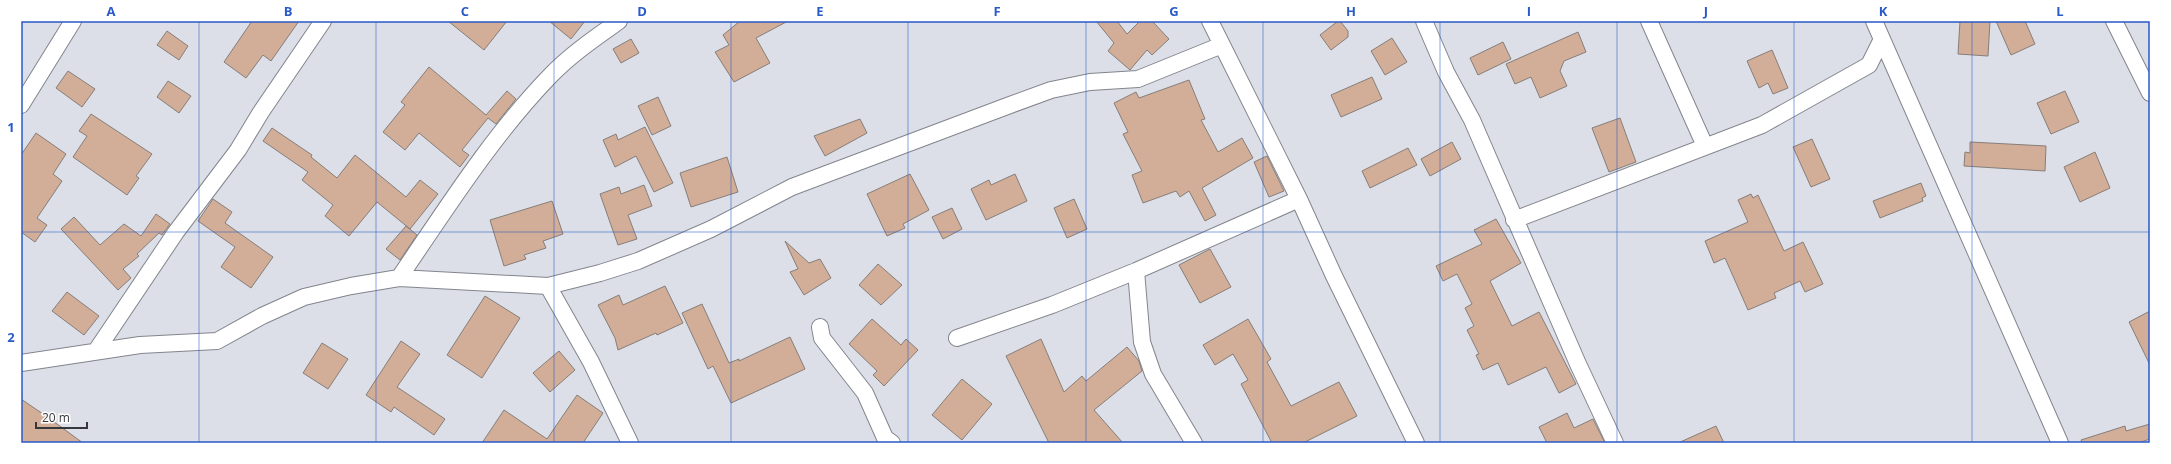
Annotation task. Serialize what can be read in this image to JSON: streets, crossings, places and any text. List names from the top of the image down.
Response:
{
  "scale_bar": "20 m",
  "grid": {
    "columns": [
      "A",
      "B",
      "C",
      "D",
      "E",
      "F",
      "G",
      "H",
      "I",
      "J",
      "K",
      "L"
    ],
    "rows": ["1", "2"]
  }
}
